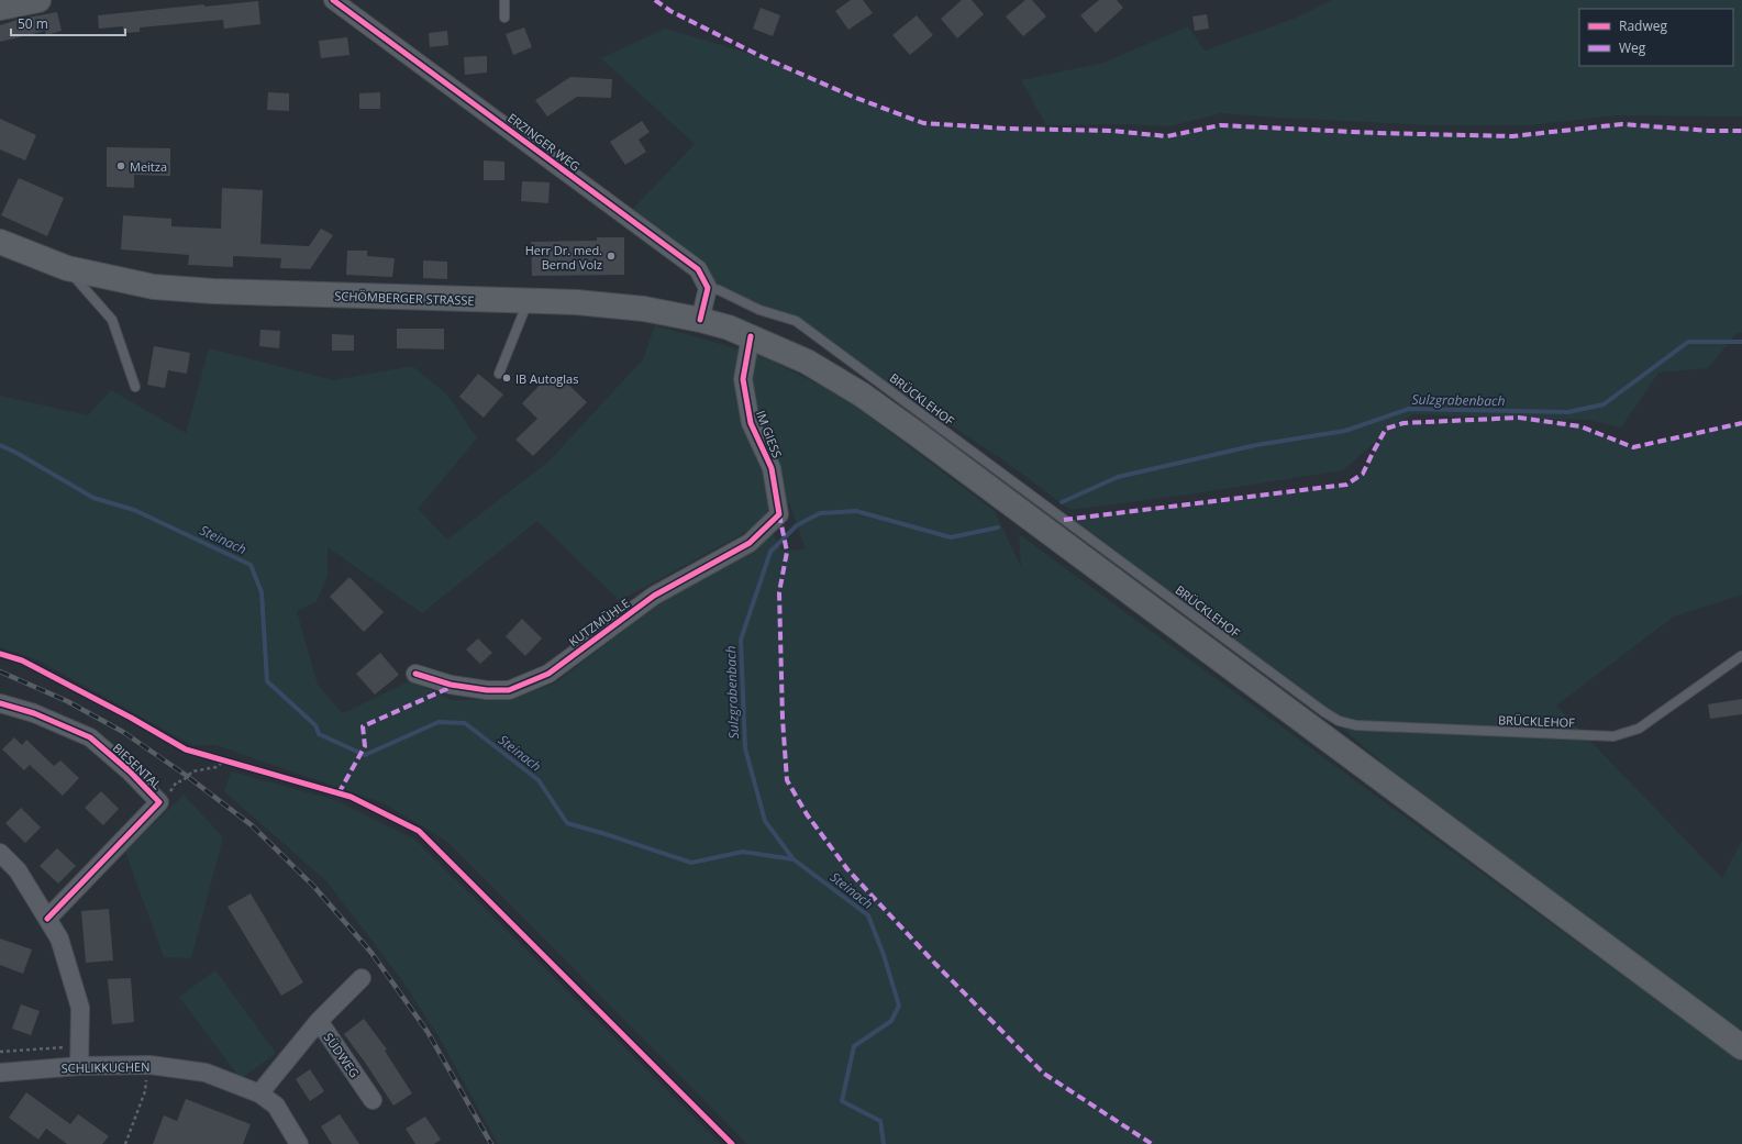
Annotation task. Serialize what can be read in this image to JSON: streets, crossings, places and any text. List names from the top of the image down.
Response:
{
  "streets": {
    "main road": ["SCHÖMBERGER STRASSE"],
    "street": [
      "ERZINGER WEG",
      "IM GIESS",
      "KUTZMÜHLE",
      "BIESENTAL",
      "SÜDWEG",
      "SCHLIKKUCHEN"
    ],
    "lane": ["BRÜCKLEHOF"]
  },
  "crossings": [
    ["ERZINGER WEG", "BRÜCKLEHOF"],
    ["SCHÖMBERGER STRASSE", "IM GIESS"],
    ["IM GIESS", "KUTZMÜHLE"],
    ["SÜDWEG", "SCHLIKKUCHEN"]
  ],
  "water": ["Sulzgrabenbach", "Steinach"],
  "places": ["Meitza", "Herr Dr. med. Bernd Volz", "IB Autoglas"],
  "legend": ["Radweg", "Weg"],
  "scale_bar": "50 m"
}
